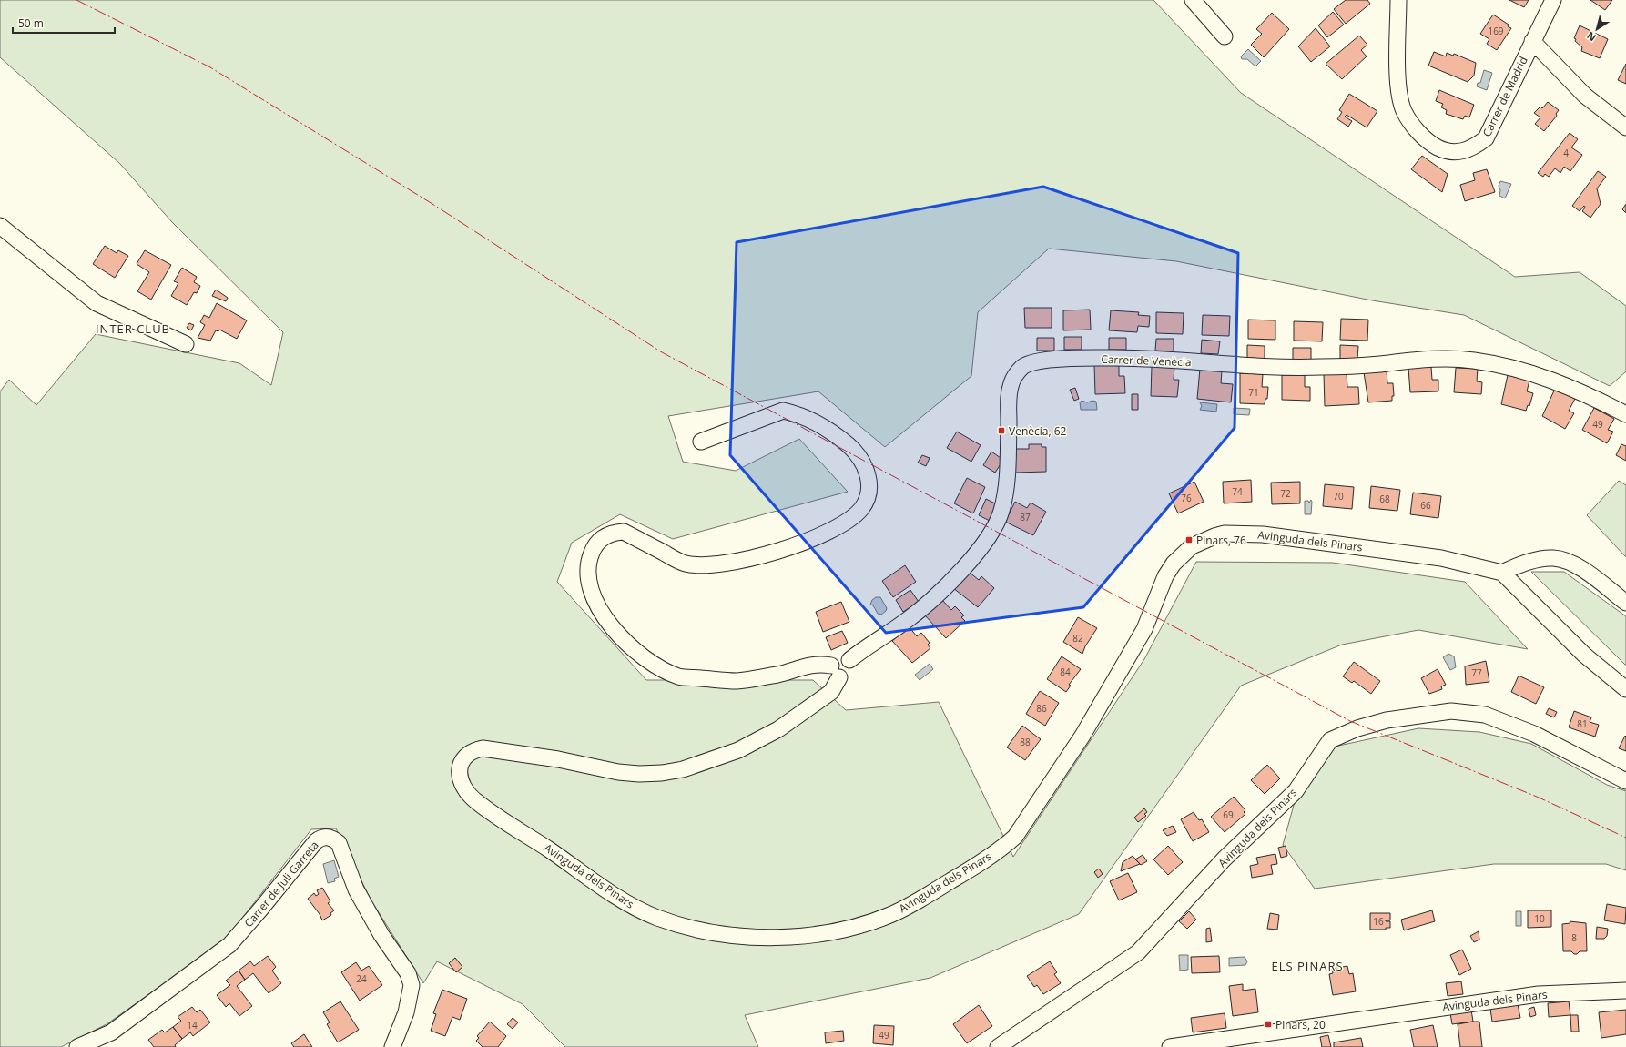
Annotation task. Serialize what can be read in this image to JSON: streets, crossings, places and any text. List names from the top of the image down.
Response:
{
  "streets": {
    "street": [
      "Carrer de Madrid",
      "Carrer de Venècia",
      "Avinguda dels Pinars",
      "Carrer de Juli Garreta"
    ]
  },
  "crossings": [
    ["Carrer de Venècia", "Avinguda dels Pinars"]
  ],
  "districts": ["INTER CLUB", "ELS PINARS"],
  "places": {
    "transit": ["Venècia, 62", "Pinars, 76", "Pinars, 20"]
  },
  "house_numbers": [
    "169",
    "4",
    "71",
    "49",
    "74",
    "72",
    "70",
    "76",
    "68",
    "66",
    "87",
    "82",
    "84",
    "77",
    "86",
    "81",
    "88",
    "69",
    "10",
    "16",
    "8",
    "24",
    "14",
    "49"
  ],
  "scale_bar": "50 m",
  "north": "bottom left"
}
